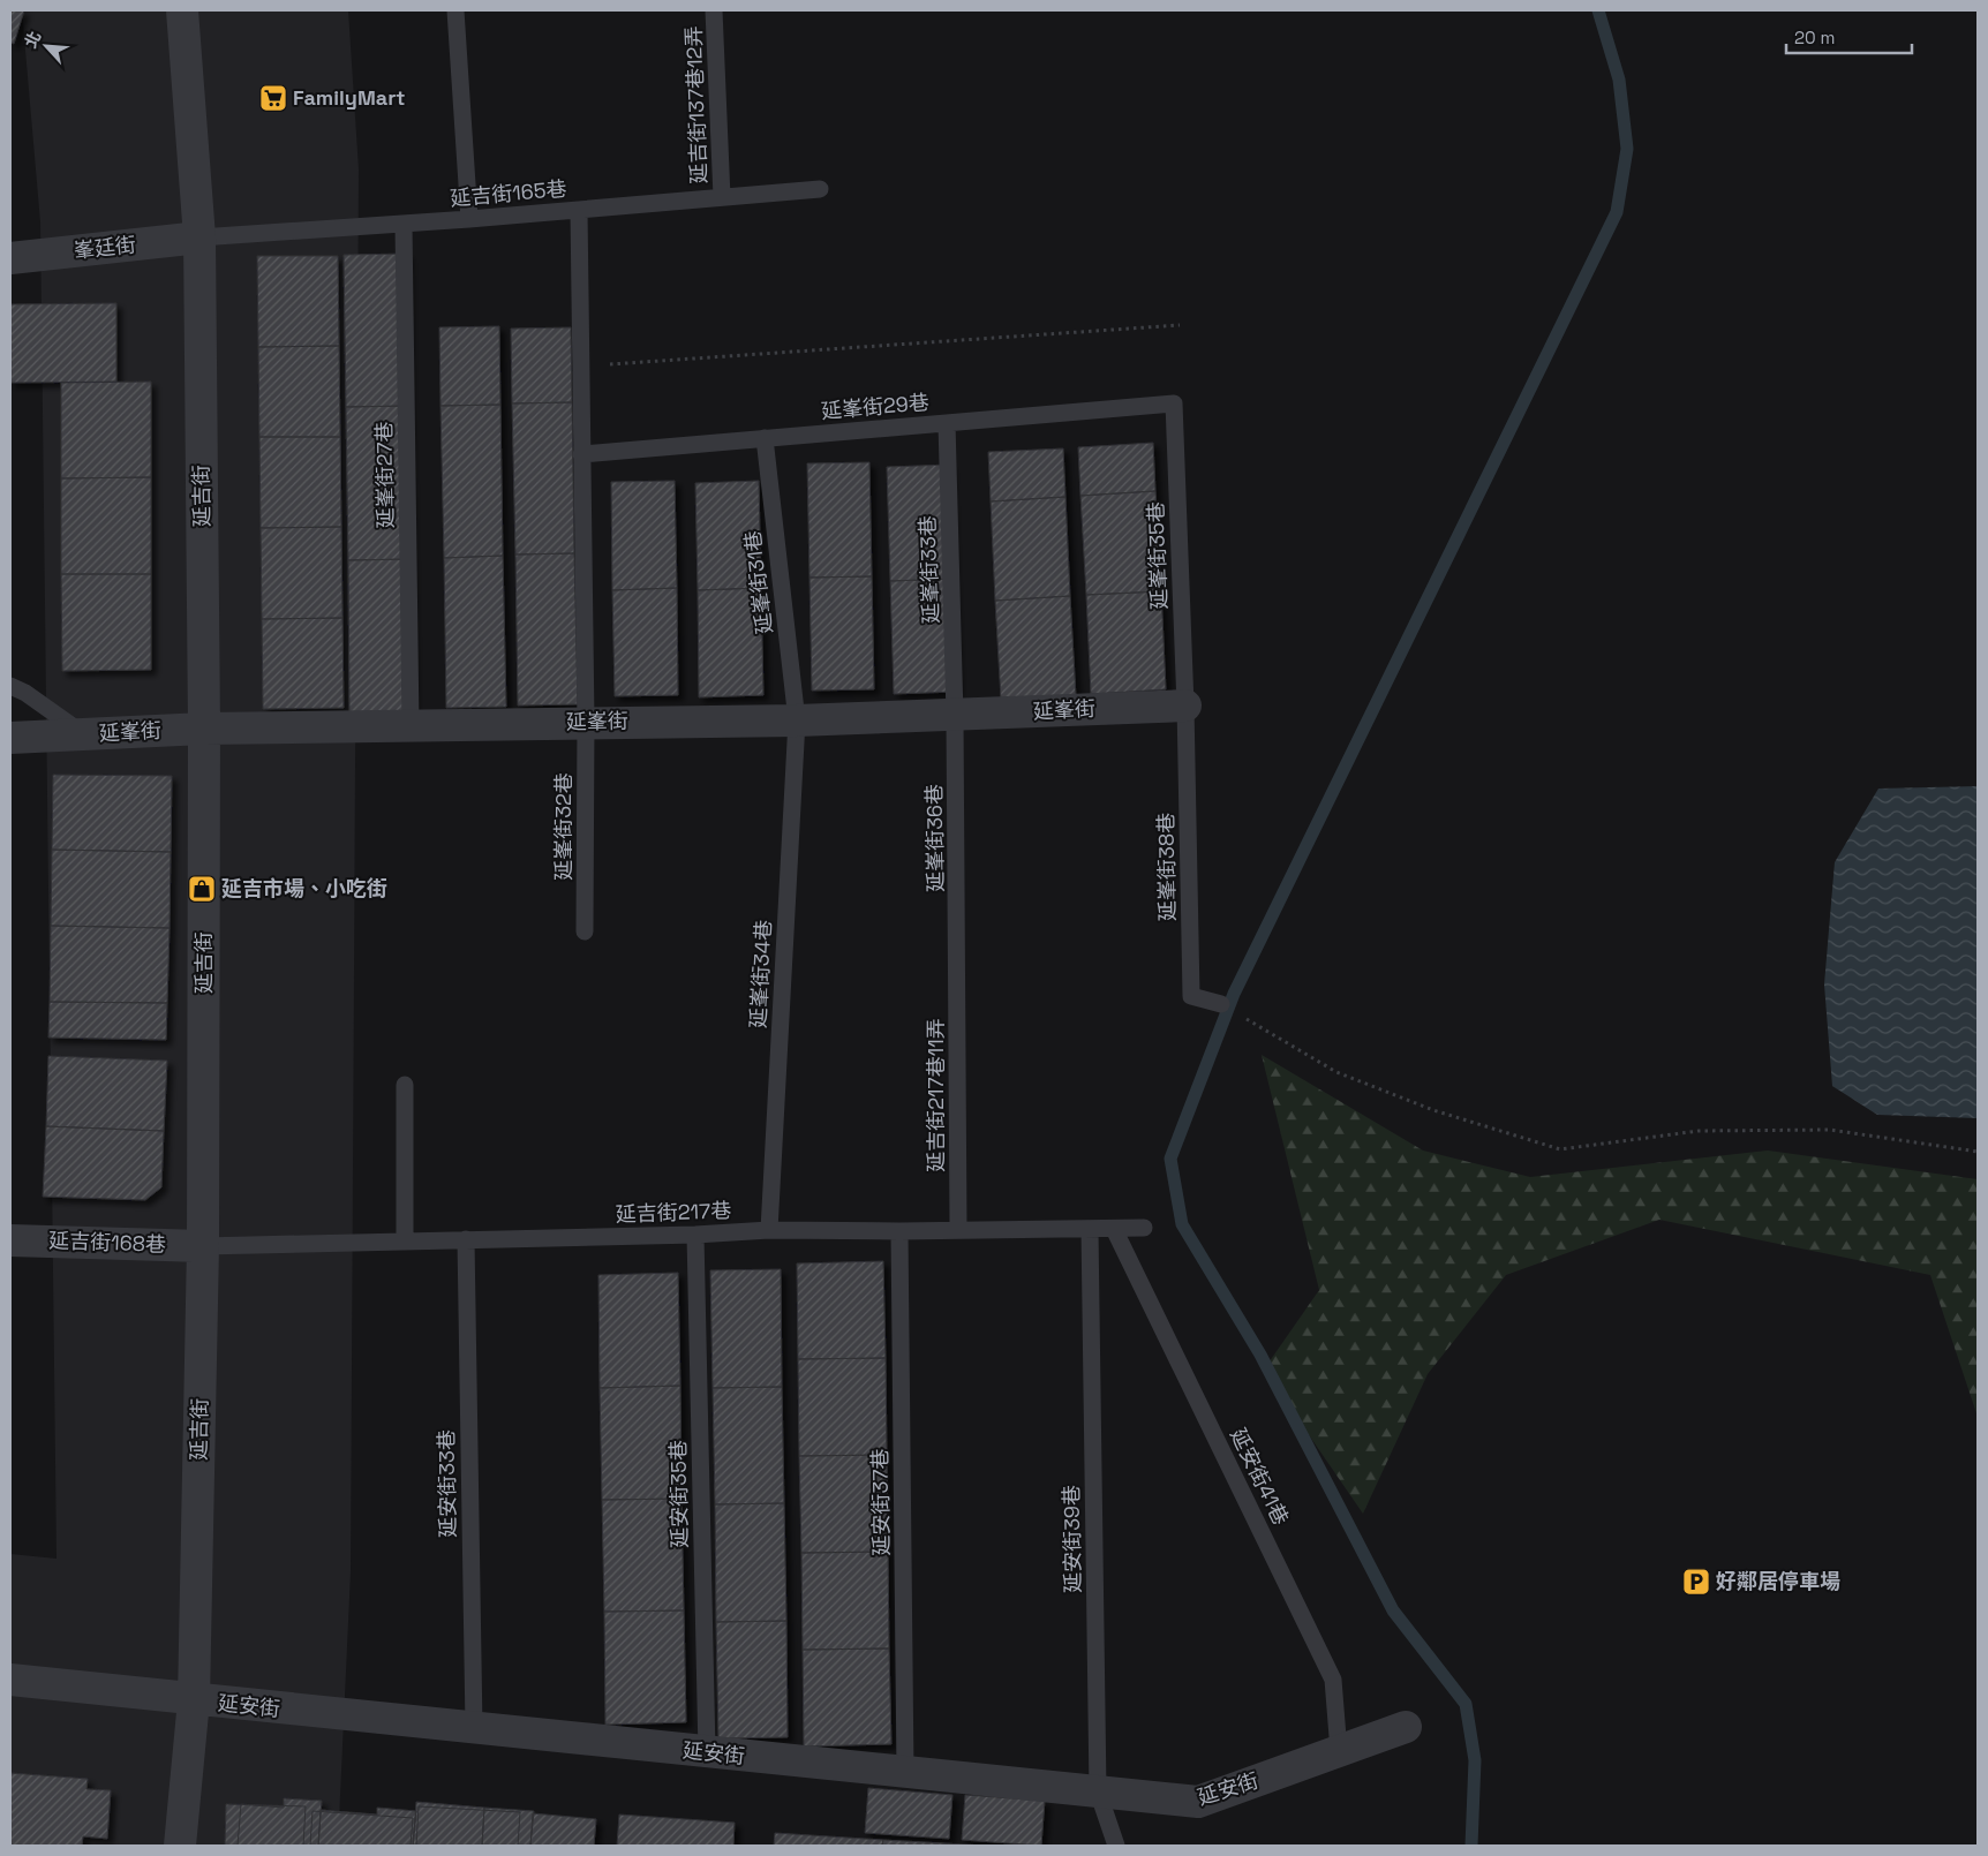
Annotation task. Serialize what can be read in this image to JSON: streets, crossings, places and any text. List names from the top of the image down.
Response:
{
  "streets": {
    "street": [
      "峯廷街",
      "延吉街",
      "延峯街",
      "延吉街168巷",
      "延安街"
    ],
    "lane": [
      "延吉街137巷12弄",
      "延吉街165巷",
      "延峯街29巷",
      "延峯街27巷",
      "延峯街35巷",
      "延峯街33巷",
      "延峯街31巷",
      "延峯街32巷",
      "延峯街36巷",
      "延峯街38巷",
      "延峯街34巷",
      "延吉街217巷11弄",
      "延吉街217巷",
      "延安街41巷",
      "延安街33巷",
      "延安街35巷",
      "延安街37巷",
      "延安街39巷"
    ]
  },
  "crossings": [
    ["延吉街137巷12弄", "延吉街165巷"],
    ["延吉街165巷", "峯廷街"],
    ["延吉街165巷", "延峯街27巷"],
    ["延吉街165巷", "延吉街"],
    ["峯廷街", "延吉街"],
    ["延峯街29巷", "延峯街35巷"],
    ["延峯街29巷", "延峯街33巷"],
    ["延峯街29巷", "延峯街31巷"],
    ["延峯街27巷", "延峯街"],
    ["延吉街", "延峯街"],
    ["延吉街", "延吉街217巷"],
    ["延吉街", "延吉街168巷"],
    ["延吉街", "延安街"],
    ["延峯街35巷", "延峯街"],
    ["延峯街35巷", "延峯街38巷"],
    ["延峯街33巷", "延峯街"],
    ["延峯街33巷", "延峯街36巷"],
    ["延峯街31巷", "延峯街"],
    ["延峯街31巷", "延峯街34巷"],
    ["延峯街", "延峯街32巷"],
    ["延峯街", "延峯街36巷"],
    ["延峯街", "延峯街38巷"],
    ["延峯街", "延峯街34巷"],
    ["延峯街36巷", "延吉街217巷11弄"],
    ["延峯街34巷", "延吉街217巷"],
    ["延吉街217巷11弄", "延吉街217巷"],
    ["延吉街217巷", "延吉街168巷"],
    ["延吉街217巷", "延安街41巷"],
    ["延吉街217巷", "延安街33巷"],
    ["延吉街217巷", "延安街35巷"],
    ["延吉街217巷", "延安街37巷"],
    ["延吉街217巷", "延安街39巷"],
    ["延安街41巷", "延安街"],
    ["延安街33巷", "延安街"],
    ["延安街35巷", "延安街"],
    ["延安街37巷", "延安街"],
    ["延安街39巷", "延安街"]
  ],
  "places": {
    "supermarket": ["FamilyMart"],
    "shop": ["延吉市場、小吃街"],
    "parking": ["好鄰居停車場"]
  },
  "scale_bar": "20 m",
  "north": "top left"
}
